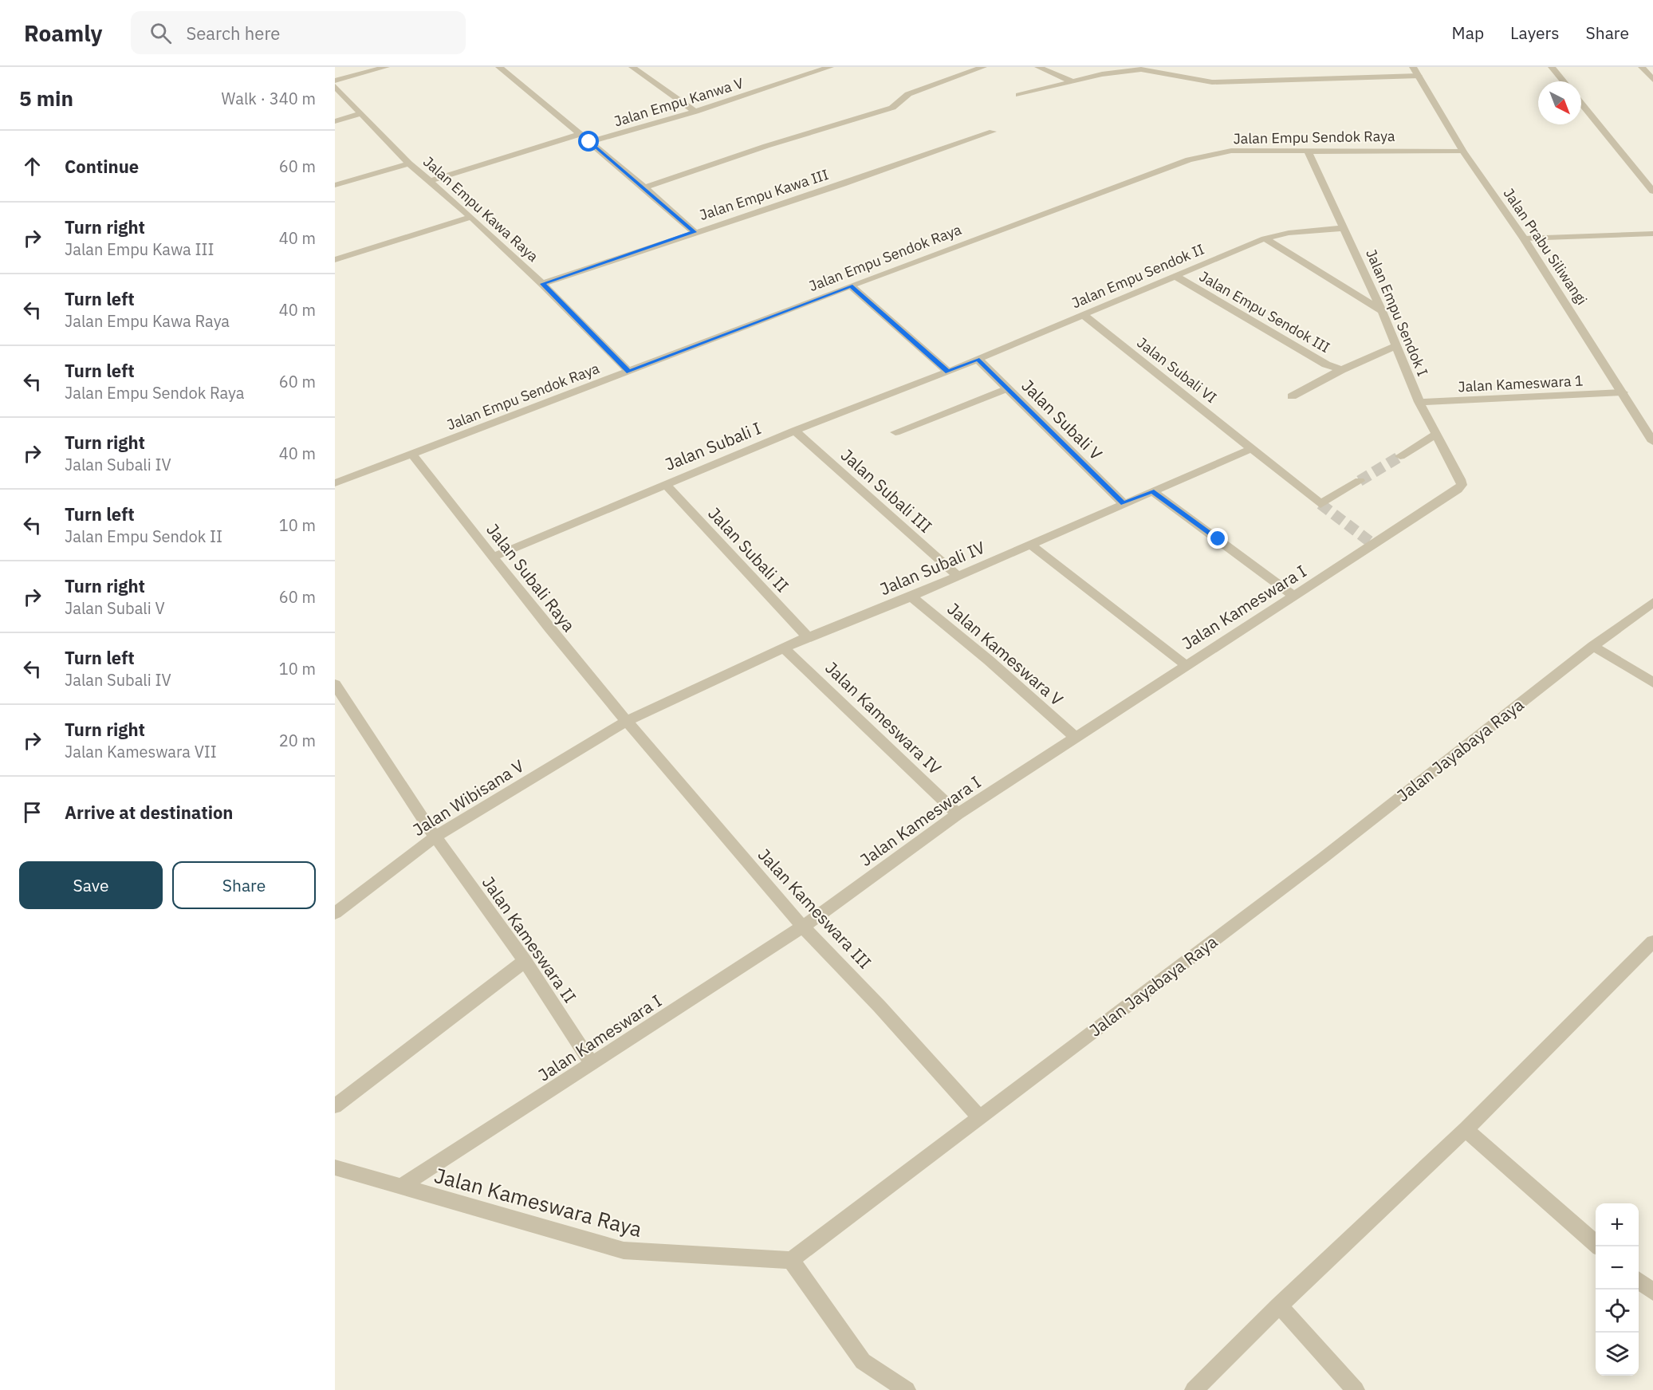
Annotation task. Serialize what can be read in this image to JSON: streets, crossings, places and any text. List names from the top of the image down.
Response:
{
  "streets": {
    "street": [
      "Jalan Empu Kanwa V",
      "Jalan Empu Sendok Raya",
      "Jalan Empu Kawa III",
      "Jalan Empu Kawa Raya",
      "Jalan Prabu Siliwangi",
      "Jalan Empu Sendok II",
      "Jalan Empu Sendok III",
      "Jalan Empu Sendok I",
      "Jalan Subali VI",
      "Jalan Kameswara 1",
      "Jalan Subali V",
      "Jalan Subali I",
      "Jalan Subali III",
      "Jalan Subali II",
      "Jalan Subali IV",
      "Jalan Subali Raya",
      "Jalan Kameswara I",
      "Jalan Kameswara V",
      "Jalan Kameswara IV",
      "Jalan Jayabaya Raya",
      "Jalan Wibisana V",
      "Jalan Kameswara III",
      "Jalan Kameswara II",
      "Jalan Kameswara Raya"
    ]
  },
  "crossings": [
    ["Jalan Empu Sendok Raya", "Jalan Empu Kawa Raya"],
    ["Jalan Empu Sendok Raya", "Jalan Prabu Siliwangi"],
    ["Jalan Empu Sendok Raya", "Jalan Empu Sendok I"],
    ["Jalan Empu Sendok Raya", "Jalan Subali Raya"],
    ["Jalan Empu Kawa III", "Jalan Empu Kawa Raya"],
    ["Jalan Prabu Siliwangi", "Jalan Kameswara 1"],
    ["Jalan Empu Sendok II", "Jalan Empu Sendok III"],
    ["Jalan Empu Sendok II", "Jalan Empu Sendok I"],
    ["Jalan Empu Sendok II", "Jalan Subali VI"],
    ["Jalan Empu Sendok II", "Jalan Subali V"],
    ["Jalan Empu Sendok II", "Jalan Subali I"],
    ["Jalan Empu Sendok III", "Jalan Empu Sendok I"],
    ["Jalan Empu Sendok I", "Jalan Kameswara 1"],
    ["Jalan Empu Sendok I", "Jalan Kameswara I"],
    ["Jalan Subali VI", "Jalan Subali IV"],
    ["Jalan Subali V", "Jalan Subali IV"],
    ["Jalan Subali I", "Jalan Subali III"],
    ["Jalan Subali I", "Jalan Subali II"],
    ["Jalan Subali I", "Jalan Subali Raya"],
    ["Jalan Subali III", "Jalan Subali IV"],
    ["Jalan Subali II", "Jalan Subali IV"],
    ["Jalan Subali IV", "Jalan Subali Raya"],
    ["Jalan Subali IV", "Jalan Kameswara V"],
    ["Jalan Subali IV", "Jalan Kameswara IV"],
    ["Jalan Subali IV", "Jalan Wibisana V"],
    ["Jalan Subali IV", "Jalan Kameswara III"],
    ["Jalan Subali Raya", "Jalan Wibisana V"],
    ["Jalan Subali Raya", "Jalan Kameswara III"],
    ["Jalan Kameswara I", "Jalan Kameswara V"],
    ["Jalan Kameswara I", "Jalan Kameswara IV"],
    ["Jalan Kameswara I", "Jalan Kameswara III"],
    ["Jalan Kameswara I", "Jalan Kameswara II"],
    ["Jalan Kameswara I", "Jalan Kameswara Raya"],
    ["Jalan Jayabaya Raya", "Jalan Kameswara III"],
    ["Jalan Jayabaya Raya", "Jalan Kameswara Raya"],
    ["Jalan Wibisana V", "Jalan Kameswara III"],
    ["Jalan Wibisana V", "Jalan Kameswara II"]
  ],
  "north": "bottom right",
  "page": {
    "header": "Roamly",
    "search": "Search here",
    "nav": ["Map", "Layers", "Share"],
    "heading": ["5 min", "Walk · 340 m"],
    "list": [
      ["Continue", "60 m"],
      ["Turn right", "Jalan Empu Kawa III", "40 m"],
      ["Turn left", "Jalan Empu Kawa Raya", "40 m"],
      ["Turn left", "Jalan Empu Sendok Raya", "60 m"],
      ["Turn right", "Jalan Subali IV", "40 m"],
      ["Turn left", "Jalan Empu Sendok II", "10 m"],
      ["Turn right", "Jalan Subali V", "60 m"],
      ["Turn left", "Jalan Subali IV", "10 m"],
      ["Turn right", "Jalan Kameswara VII", "20 m"],
      "Arrive at destination"
    ],
    "buttons": ["Save", "Share"],
    "map_buttons": ["+", "−"]
  }
}
